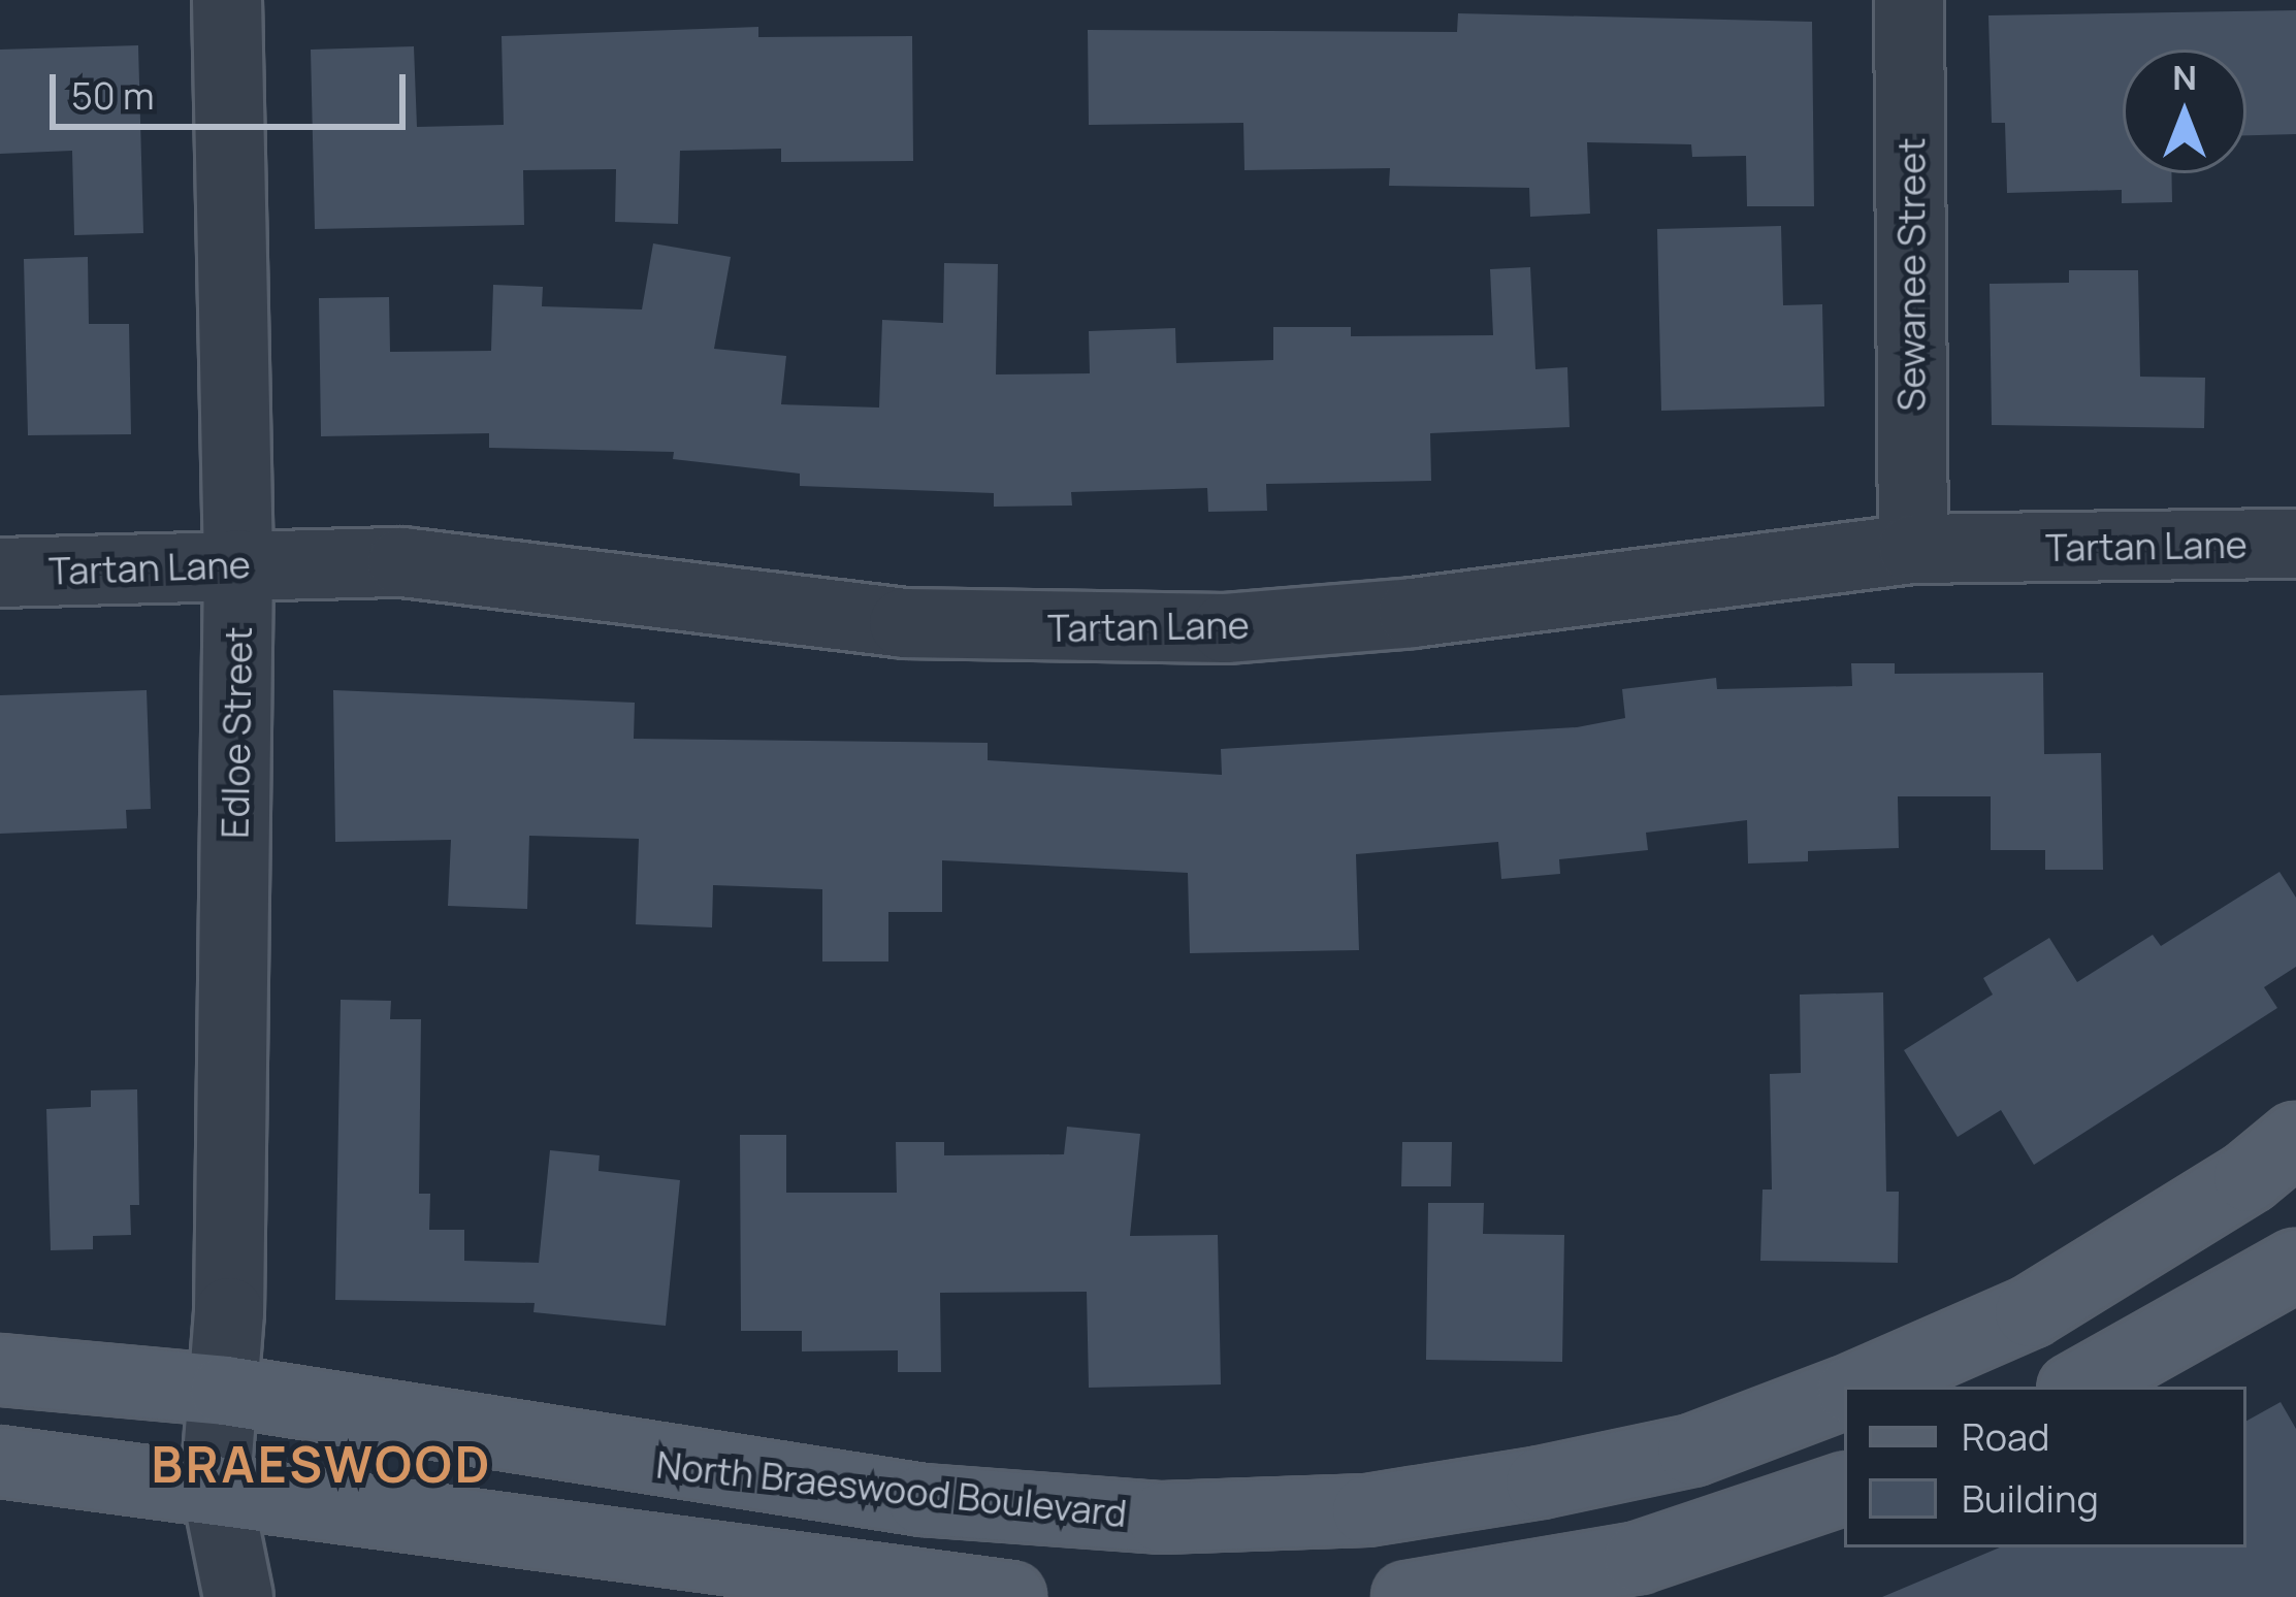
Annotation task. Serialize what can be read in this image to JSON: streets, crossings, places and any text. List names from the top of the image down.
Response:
{
  "streets": {
    "main road": ["North Braeswood Boulevard"],
    "street": ["Sewanee Street", "Tartan Lane", "Edloe Street"]
  },
  "crossings": [
    ["Sewanee Street", "Tartan Lane"],
    ["Tartan Lane", "Edloe Street"],
    ["Edloe Street", "North Braeswood Boulevard"]
  ],
  "districts": ["BRAESWOOD"],
  "legend": ["Road", "Building"],
  "scale_bar": "50 m",
  "north": "top"
}
